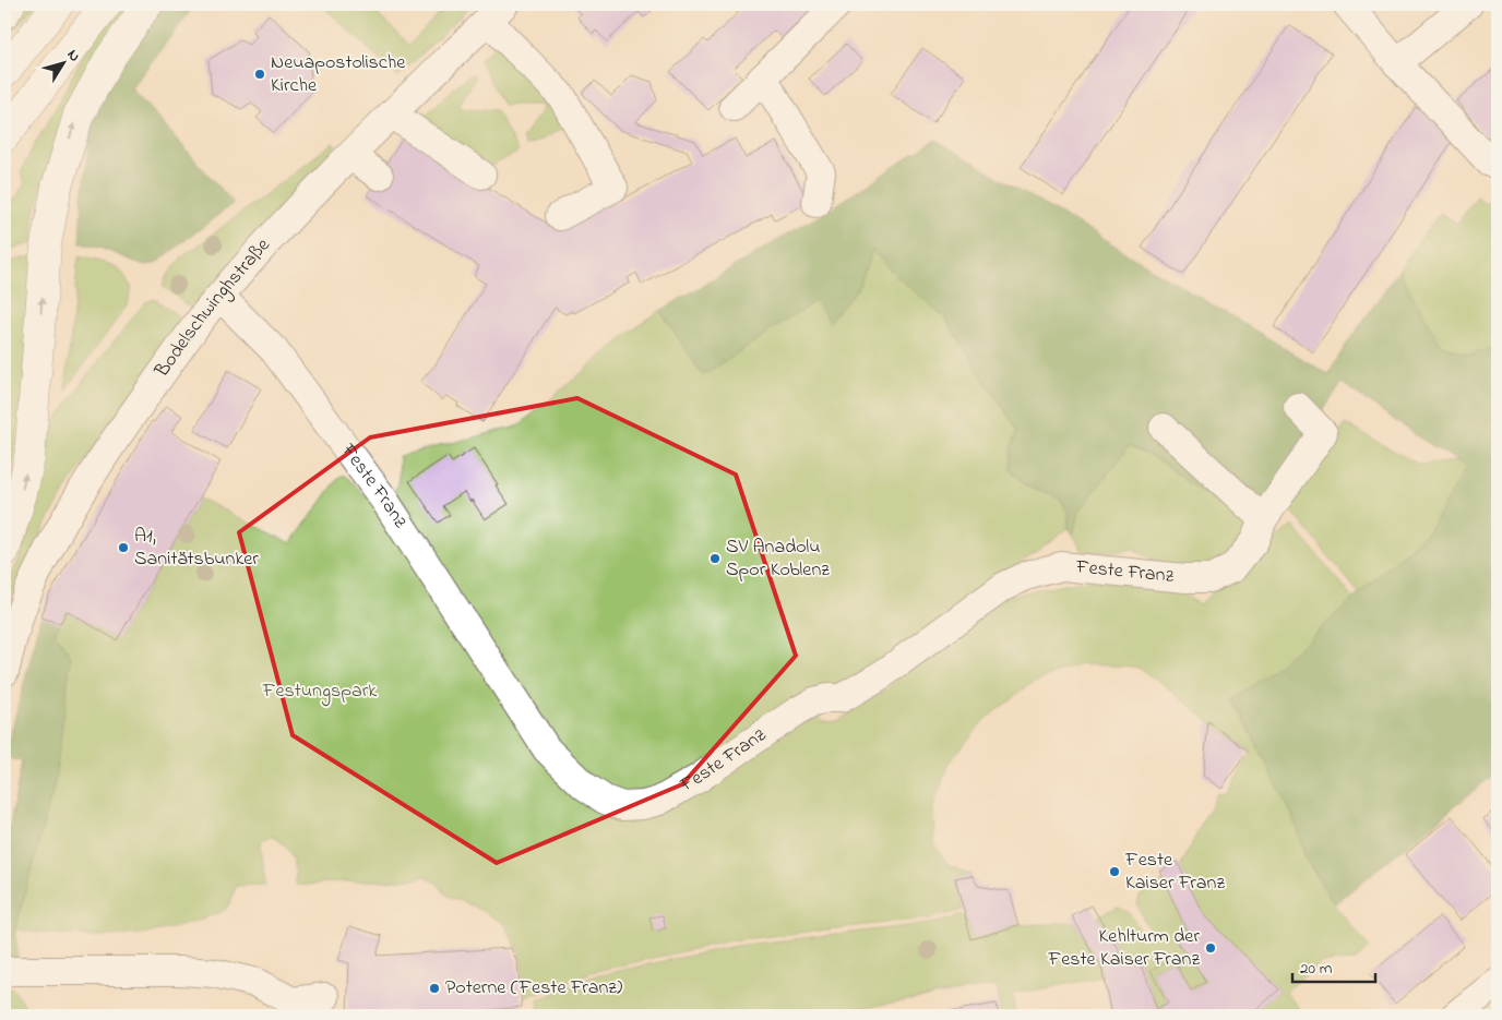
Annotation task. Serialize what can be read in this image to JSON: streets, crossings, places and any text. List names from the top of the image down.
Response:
{
  "streets": {
    "street": ["Bodelschwinghstraße", "Feste Franz"]
  },
  "crossings": [
    ["Bodelschwinghstraße", "Feste Franz"]
  ],
  "parks": ["Festungspark"],
  "places": [
    "Neuapostolische Kirche",
    "A1, Sanitätsbunker",
    "SV Anadolu Spor Koblenz",
    "Feste Kaiser Franz",
    "Kehlturm der Feste Kaiser Franz",
    "Poterne (Feste Franz)"
  ],
  "scale_bar": "20 m",
  "north": "top right"
}
